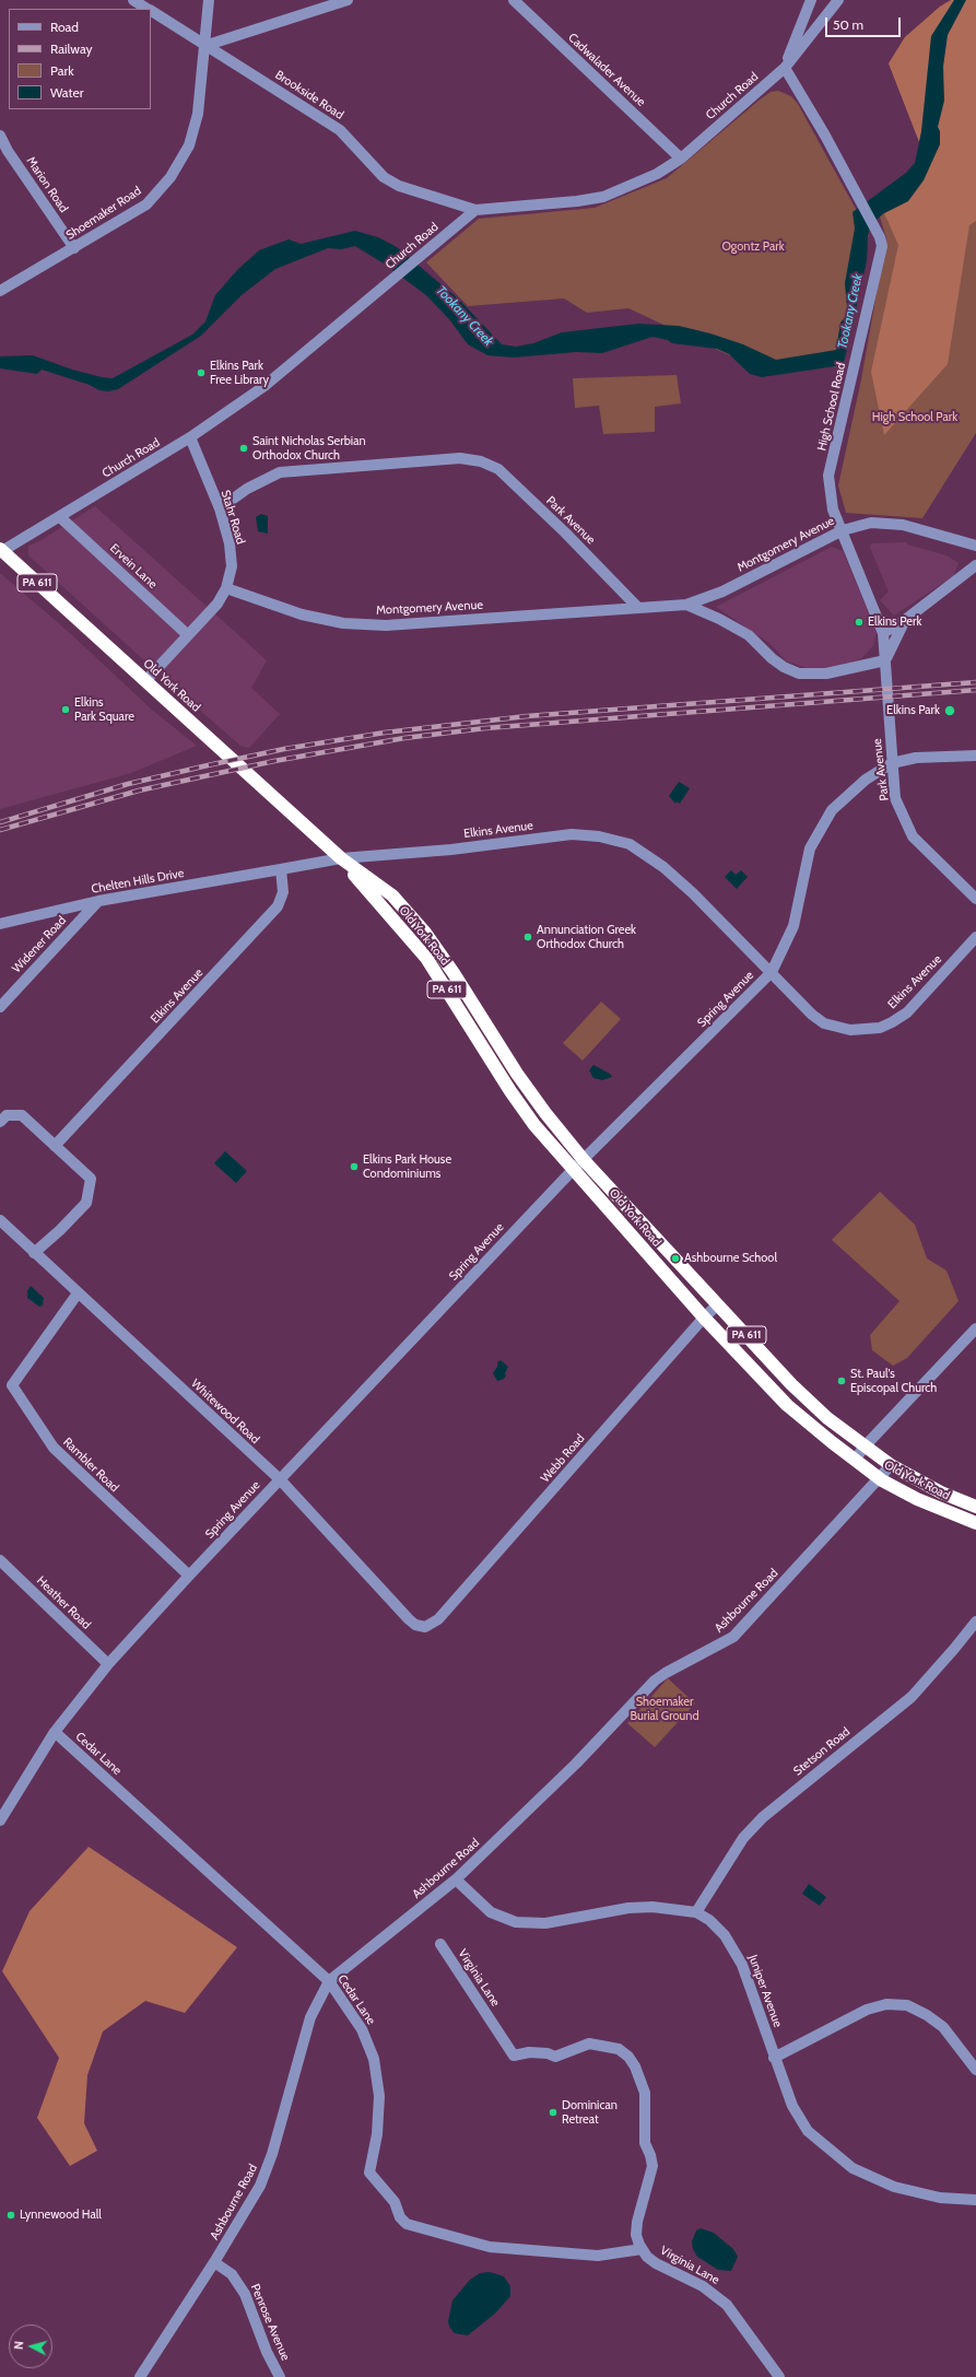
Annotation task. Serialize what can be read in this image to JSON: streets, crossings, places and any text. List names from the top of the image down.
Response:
{
  "streets": {
    "highway": ["PA 611", "Old York Road"],
    "street": [
      "Cadwalader Avenue",
      "Brookside Road",
      "Church Road",
      "Marion Road",
      "Shoemaker Road",
      "High School Road",
      "Stahr Road",
      "Park Avenue",
      "Montgomery Avenue",
      "Ervein Lane",
      "Elkins Avenue",
      "Chelten Hills Drive",
      "Widener Road",
      "Spring Avenue",
      "Whitewood Road",
      "Webb Road",
      "Rambler Road",
      "Ashbourne Road",
      "Heather Road",
      "Stetson Road",
      "Cedar Lane",
      "Virginia Lane",
      "Juniper Avenue",
      "Penrose Avenue"
    ]
  },
  "crossings": [
    ["Cadwalader Avenue", "Church Road"],
    ["Brookside Road", "Church Road"],
    ["Brookside Road", "Shoemaker Road"],
    ["Church Road", "High School Road"],
    ["Church Road", "Stahr Road"],
    ["Church Road", "Ervein Lane"],
    ["Church Road", "Old York Road"],
    ["Marion Road", "Shoemaker Road"],
    ["High School Road", "Park Avenue"],
    ["High School Road", "Montgomery Avenue"],
    ["Stahr Road", "Park Avenue"],
    ["Stahr Road", "Montgomery Avenue"],
    ["Stahr Road", "Ervein Lane"],
    ["Stahr Road", "Old York Road"],
    ["Park Avenue", "Montgomery Avenue"],
    ["Park Avenue", "Spring Avenue"],
    ["Old York Road", "Elkins Avenue"],
    ["Old York Road", "Spring Avenue"],
    ["Old York Road", "Webb Road"],
    ["Old York Road", "Ashbourne Road"],
    ["Elkins Avenue", "Chelten Hills Drive"],
    ["Elkins Avenue", "Spring Avenue"],
    ["Chelten Hills Drive", "Widener Road"],
    ["Spring Avenue", "Whitewood Road"],
    ["Spring Avenue", "Rambler Road"],
    ["Spring Avenue", "Heather Road"],
    ["Spring Avenue", "Cedar Lane"],
    ["Whitewood Road", "Webb Road"],
    ["Whitewood Road", "Rambler Road"],
    ["Ashbourne Road", "Cedar Lane"],
    ["Ashbourne Road", "Penrose Avenue"],
    ["Stetson Road", "Juniper Avenue"],
    ["Cedar Lane", "Virginia Lane"]
  ],
  "water": ["Tookany Creek"],
  "parks": ["Ogontz Park", "High School Park", "Shoemaker Burial Ground"],
  "places": [
    "Elkins Park Free Library",
    "Saint Nicholas Serbian Orthodox Church",
    "Elkins Perk",
    "Elkins Park Square",
    "Elkins Park",
    "Annunciation Greek Orthodox Church",
    "Elkins Park House Condominiums",
    "Ashbourne School",
    "St. Paul's Episcopal Church",
    "Dominican Retreat",
    "Lynnewood Hall"
  ],
  "legend": [
    "Road",
    "Railway",
    "Park",
    "Water"
  ],
  "scale_bar": "50 m",
  "north": "left"
}
